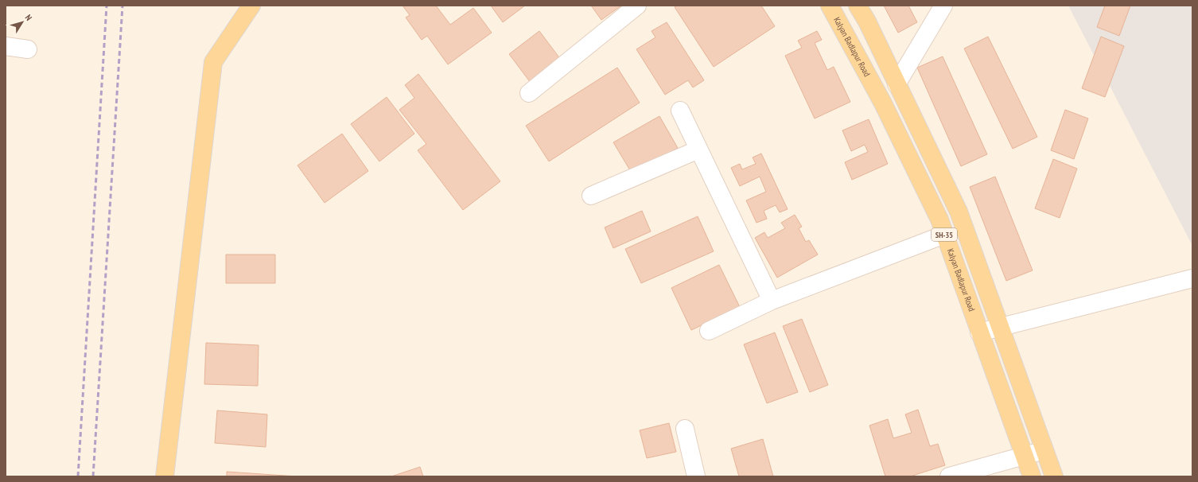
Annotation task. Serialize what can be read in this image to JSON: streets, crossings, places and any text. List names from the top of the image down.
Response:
{
  "streets": {
    "main road": ["Kalyan Badlapur Road", "SH-35"]
  },
  "north": "top right"
}
